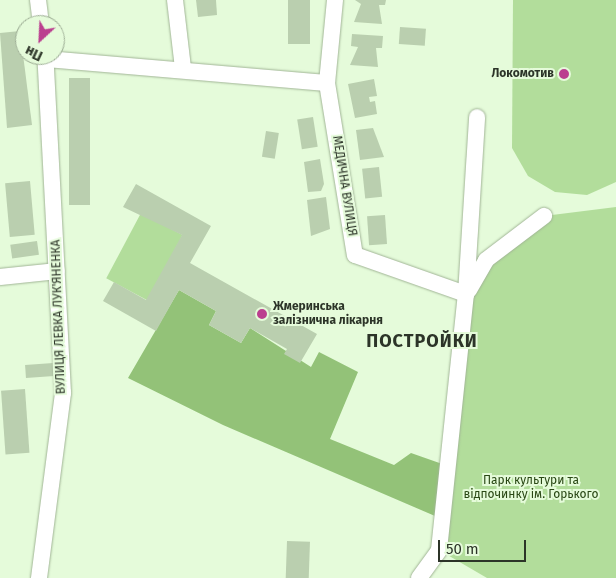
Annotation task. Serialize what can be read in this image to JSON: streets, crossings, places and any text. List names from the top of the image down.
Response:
{
  "streets": {
    "street": ["МЕДИЧНА ВУЛИЦЯ", "ВУЛИЦЯ ЛЕВКА ЛУК'ЯНЕНКА"]
  },
  "districts": ["ПОСТРОЙКИ"],
  "parks": ["Парк культури та відпочинку ім. Горького"],
  "places": ["Локомотив", "Жмеринська залізнична лікарня"],
  "scale_bar": "50 m",
  "north": "bottom left"
}
